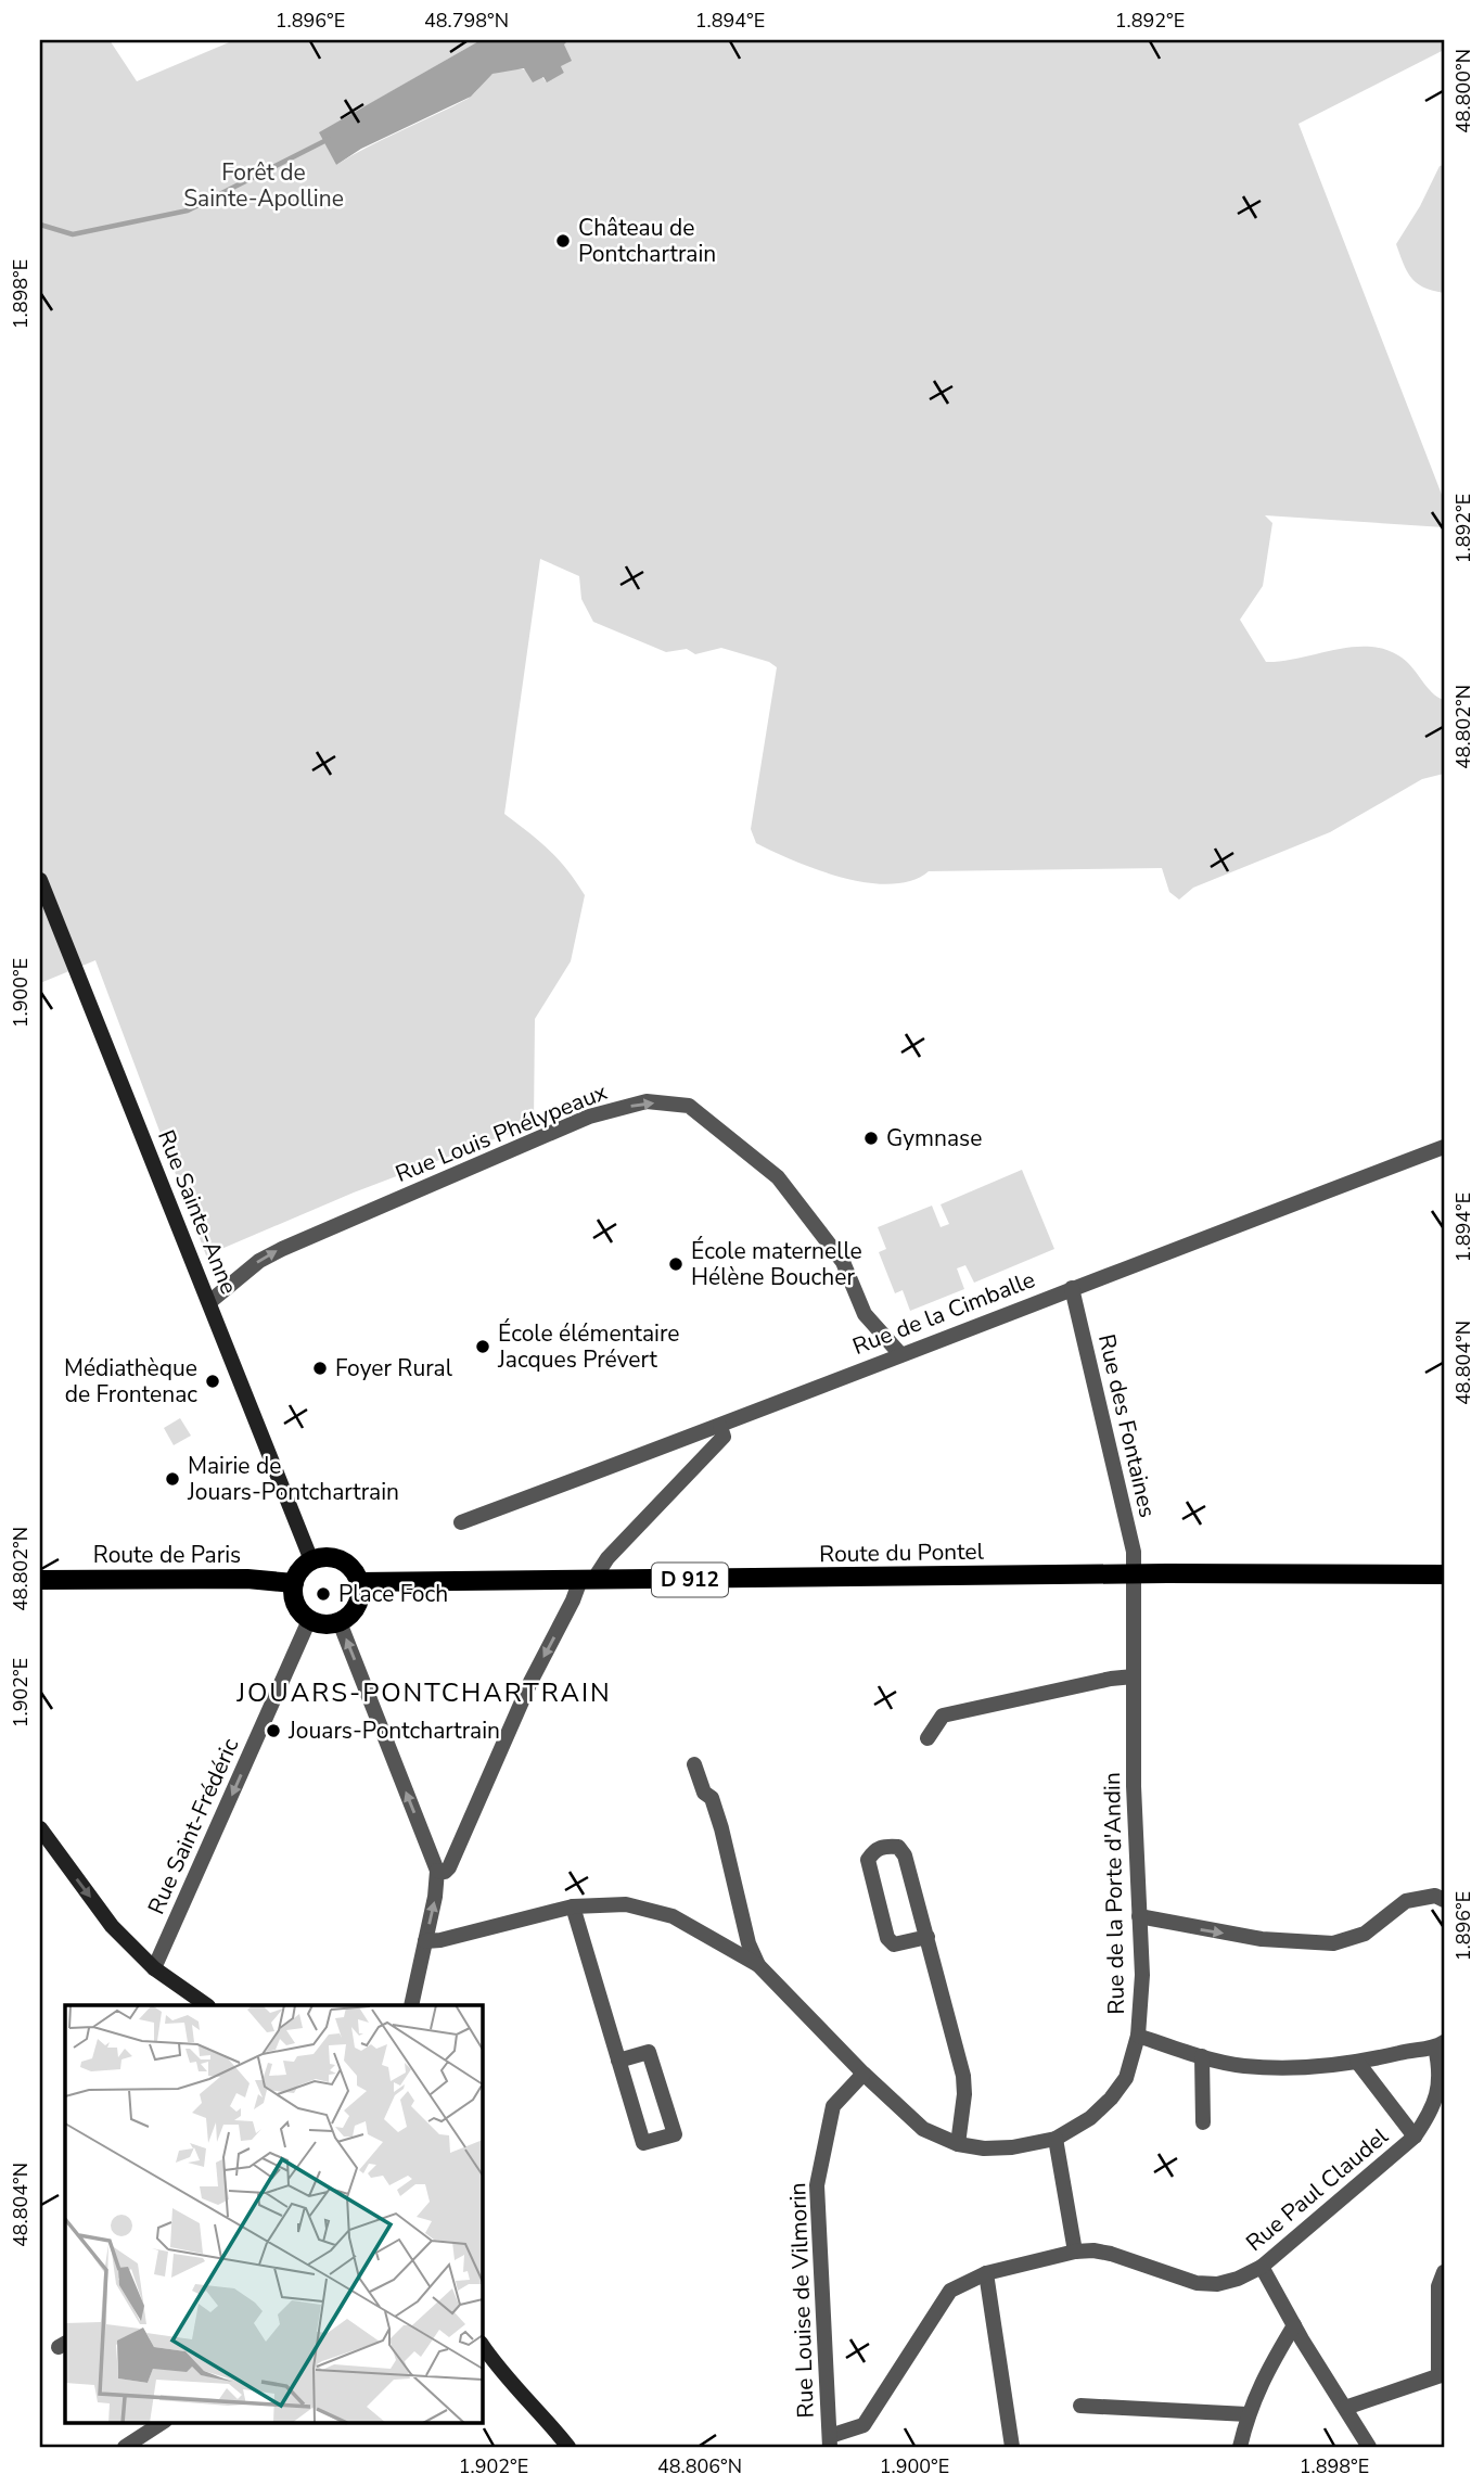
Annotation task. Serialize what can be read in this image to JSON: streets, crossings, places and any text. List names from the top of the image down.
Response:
{
  "streets": {
    "main road": ["Route du Pontel", "Route de Paris", "D 912"],
    "street": [
      "Rue Louis Phélypeaux",
      "Rue Sainte-Anne",
      "Rue de la Cimballe",
      "Rue des Fontaines",
      "Rue Saint-Frédéric",
      "Rue de la Porte d'Andin",
      "Rue Paul Claudel",
      "Rue Louise de Vilmorin"
    ]
  },
  "crossings": [
    ["Rue Louis Phélypeaux", "Rue Sainte-Anne"],
    ["Rue Louis Phélypeaux", "Rue de la Cimballe"],
    ["Rue Sainte-Anne", "Route du Pontel"],
    ["Rue Sainte-Anne", "Route de Paris"],
    ["Rue Sainte-Anne", "Rue Saint-Frédéric"],
    ["Rue de la Cimballe", "Rue des Fontaines"],
    ["Rue des Fontaines", "Route du Pontel"],
    ["Rue des Fontaines", "Rue de la Porte d'Andin"],
    ["Route du Pontel", "Route de Paris"],
    ["Route du Pontel", "Rue Saint-Frédéric"],
    ["Route du Pontel", "Rue de la Porte d'Andin"],
    ["Route de Paris", "Rue Saint-Frédéric"],
    ["Rue de la Porte d'Andin", "Rue Louise de Vilmorin"],
    ["Rue Paul Claudel", "Rue Louise de Vilmorin"]
  ],
  "one_way": ["Rue Louis Phélypeaux", "Rue Saint-Frédéric"],
  "districts": ["JOUARS-PONTCHARTRAIN"],
  "parks": ["Forêt de Sainte-Apolline"],
  "places": [
    "Château de Pontchartrain",
    "Gymnase",
    "École maternelle Hélène Boucher",
    "École élémentaire Jacques Prévert",
    "Foyer Rural",
    "Médiathèque de Frontenac",
    "Mairie de Jouars-Pontchartrain",
    "Place Foch",
    "Jouars-Pontchartrain"
  ],
  "coordinates": [
    "1.896°E",
    "48.798°N",
    "1.894°E",
    "1.892°E",
    "48.800°N",
    "1.898°E",
    "48.802°N",
    "1.900°E",
    "48.804°N",
    "1.902°E",
    "48.806°N"
  ]
}
